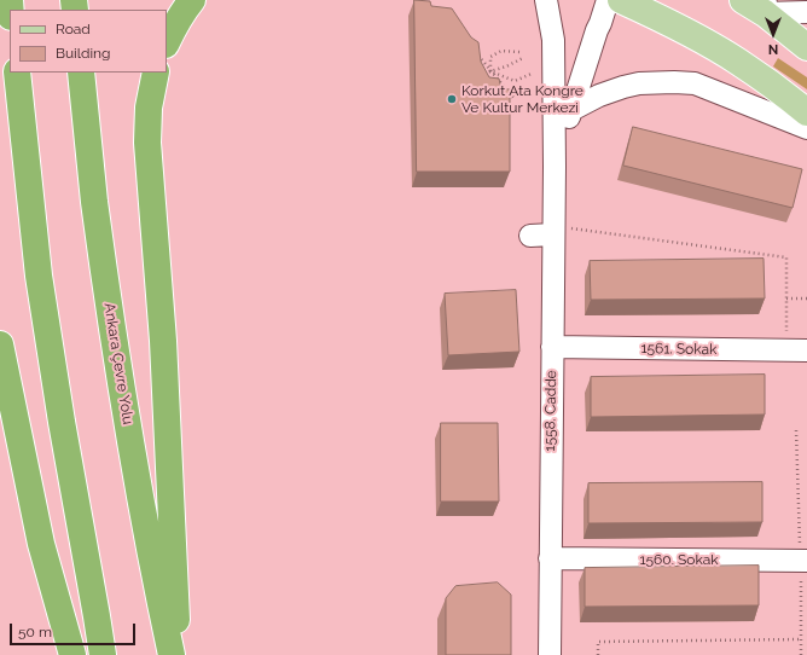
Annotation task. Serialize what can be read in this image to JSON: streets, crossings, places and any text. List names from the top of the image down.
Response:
{
  "streets": {
    "highway": ["Ankara Çevre Yolu"],
    "street": ["1561. Sokak", "1558. Cadde", "1560. Sokak"]
  },
  "crossings": [
    ["1561. Sokak", "1558. Cadde"],
    ["1558. Cadde", "1560. Sokak"]
  ],
  "places": ["Korkut Ata Kongre Ve Kultur Merkezi"],
  "legend": ["Road", "Building"],
  "scale_bar": "50 m",
  "north": "bottom"
}
